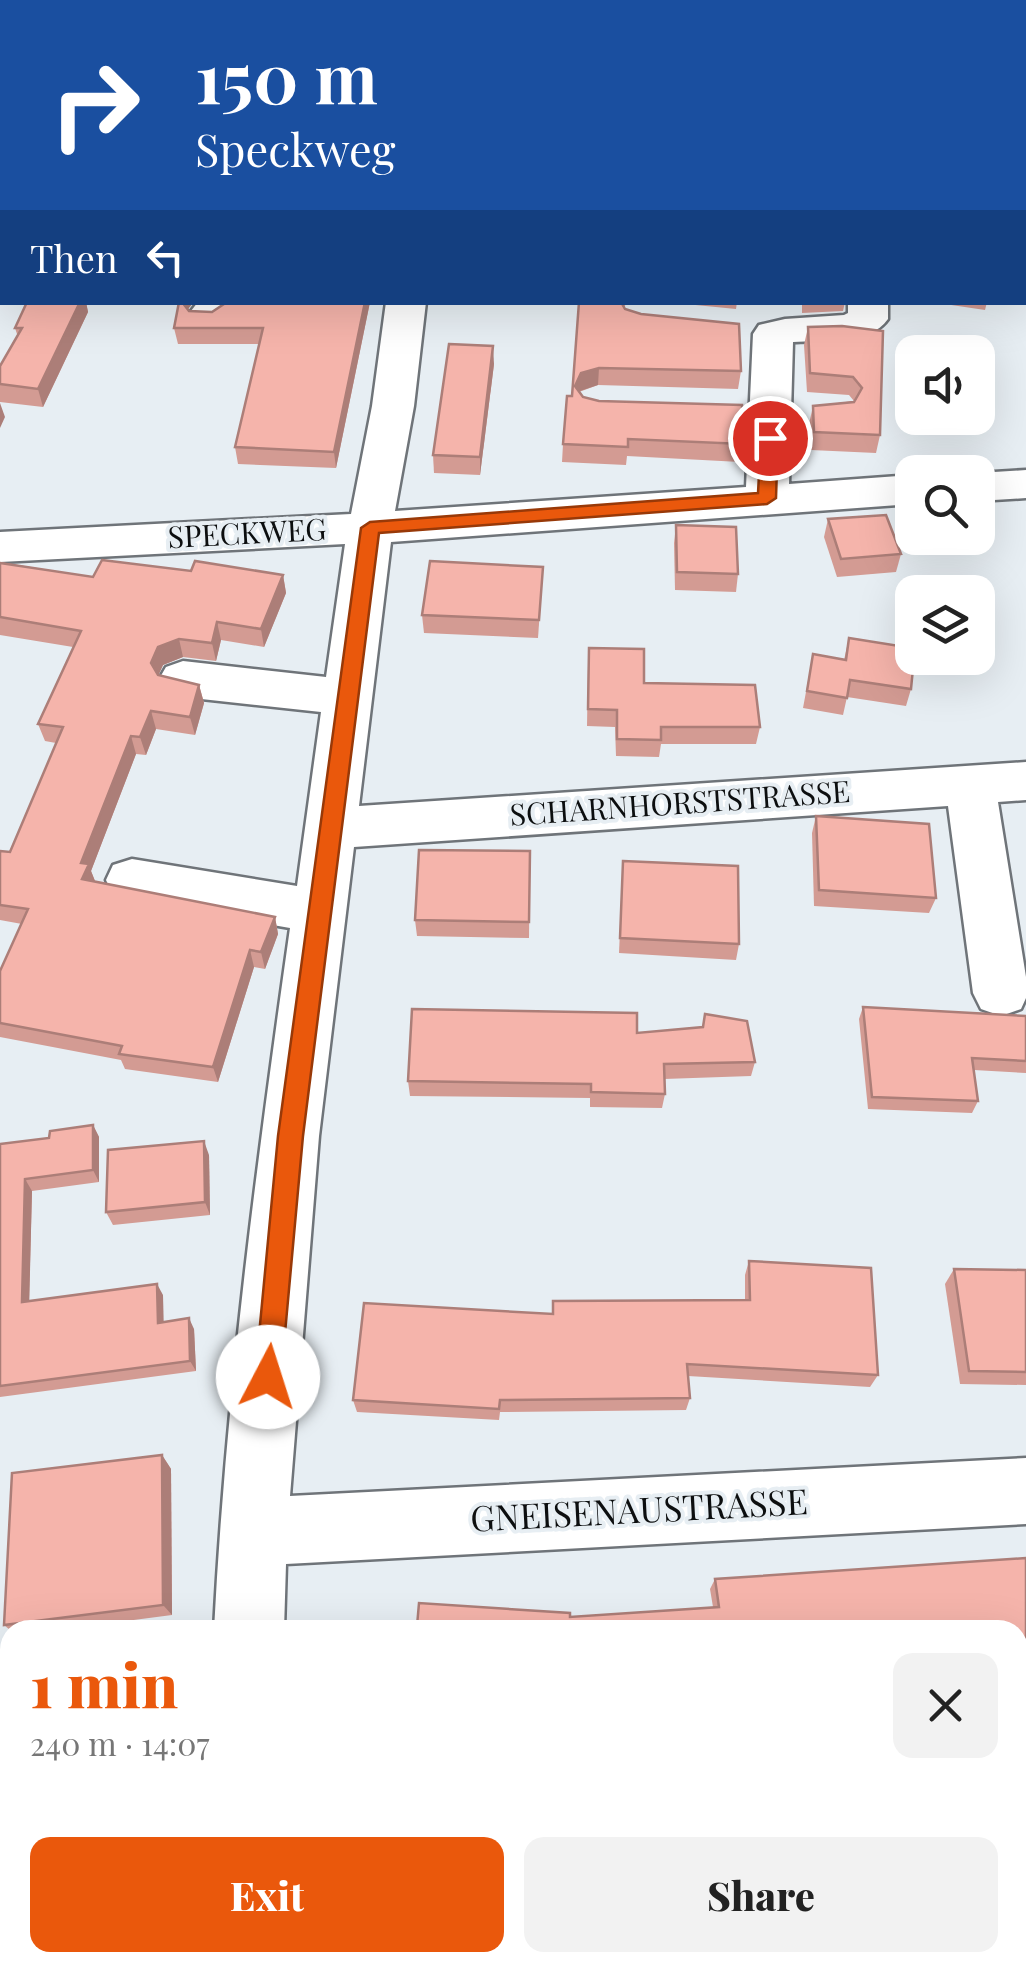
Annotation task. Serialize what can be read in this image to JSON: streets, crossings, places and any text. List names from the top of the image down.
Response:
{
  "streets": {
    "street": ["SPECKWEG", "SCHARNHORSTSTRASSE", "GNEISENAUSTRASSE"]
  },
  "page": {
    "turn": ["150 m", "Speckweg"],
    "then": "Then",
    "heading": ["1 min", "240 m · 14:07"],
    "buttons": ["Exit", "Share"]
  }
}
